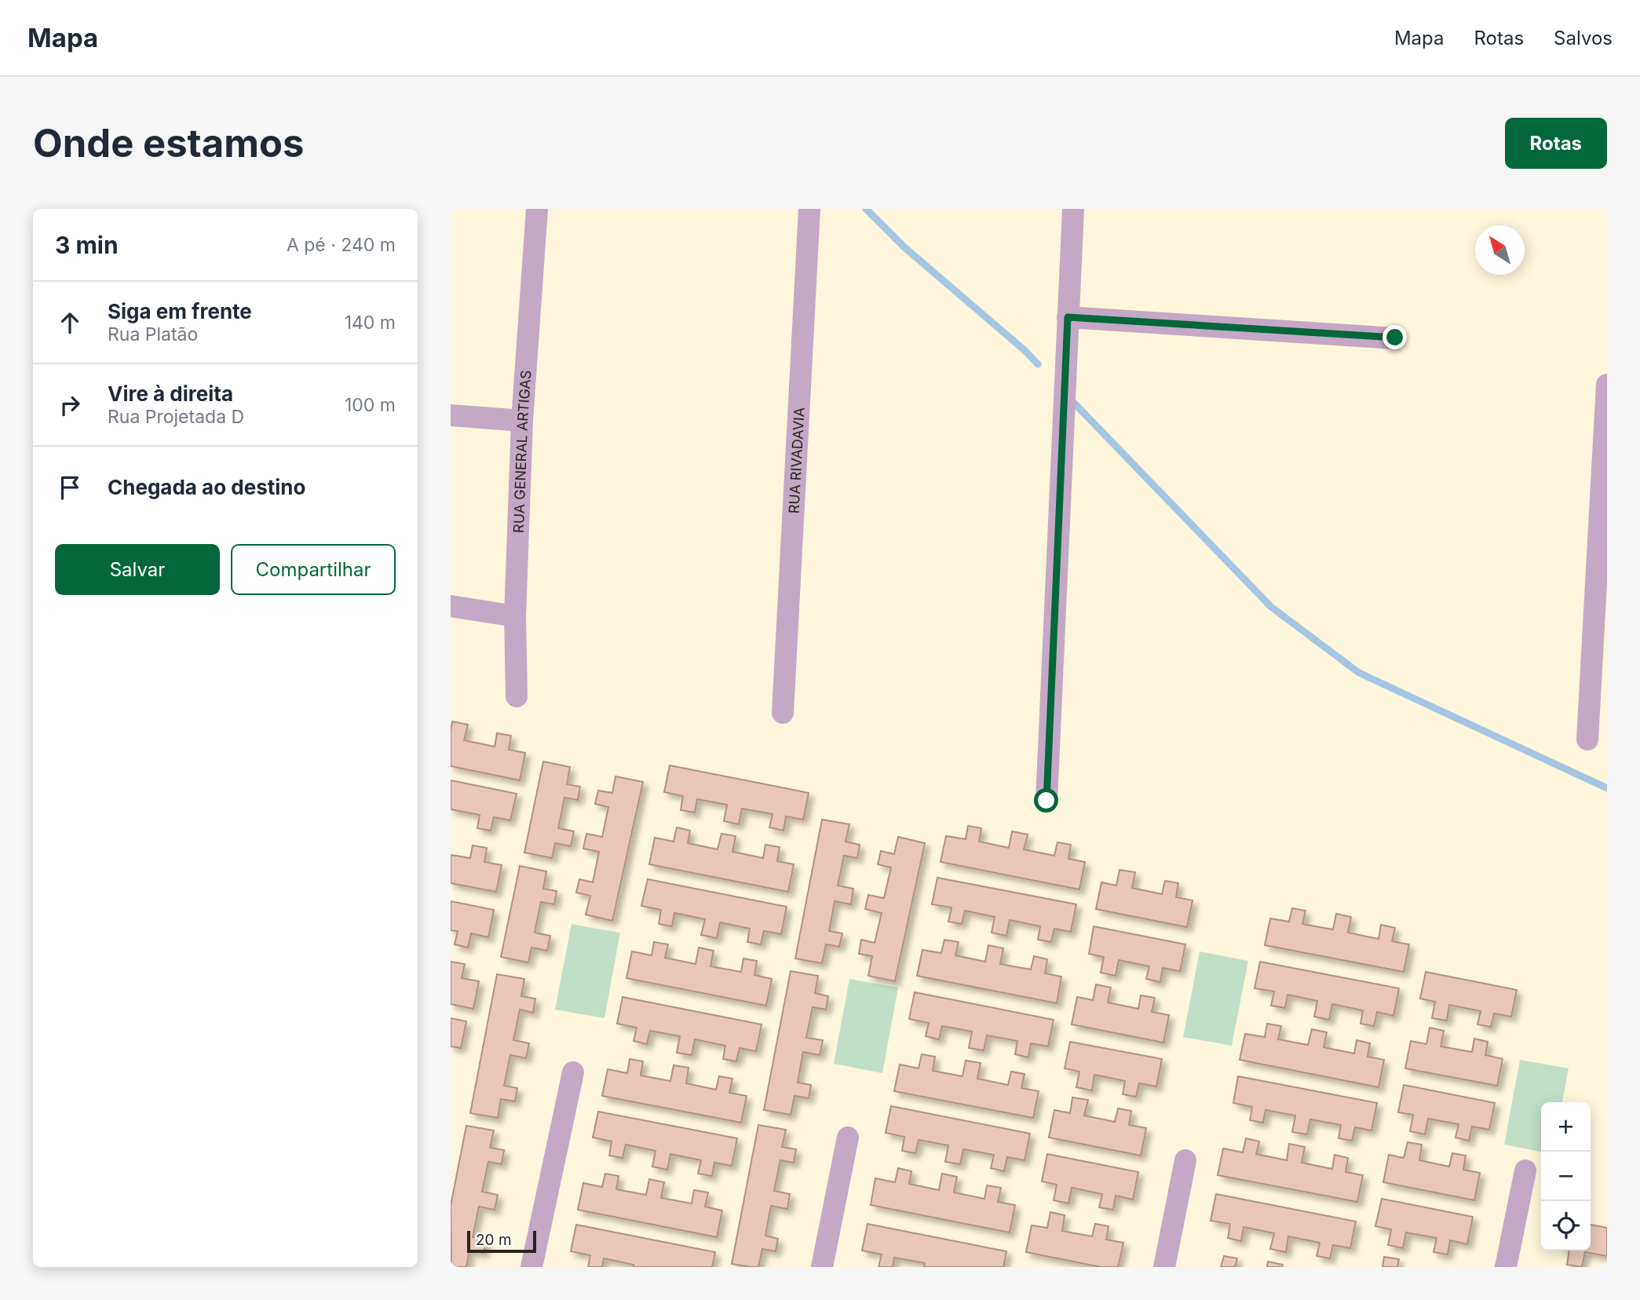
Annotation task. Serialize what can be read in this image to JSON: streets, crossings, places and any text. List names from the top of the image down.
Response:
{
  "streets": {
    "street": ["RUA GENERAL ARTIGAS", "RUA RIVADAVIA"]
  },
  "scale_bar": "20 m",
  "north": "top left",
  "page": {
    "header": "Mapa",
    "nav": ["Mapa", "Rotas", "Salvos"],
    "buttons": [
      "Rotas",
      ["Salvar", "Compartilhar"]
    ],
    "title": "Onde estamos",
    "heading": ["3 min", "A pé · 240 m"],
    "list": [
      ["Siga em frente", "Rua Platão", "140 m"],
      ["Vire à direita", "Rua Projetada D", "100 m"],
      "Chegada ao destino"
    ],
    "map_buttons": ["+", "−"],
    "scale": "20 m"
  }
}
